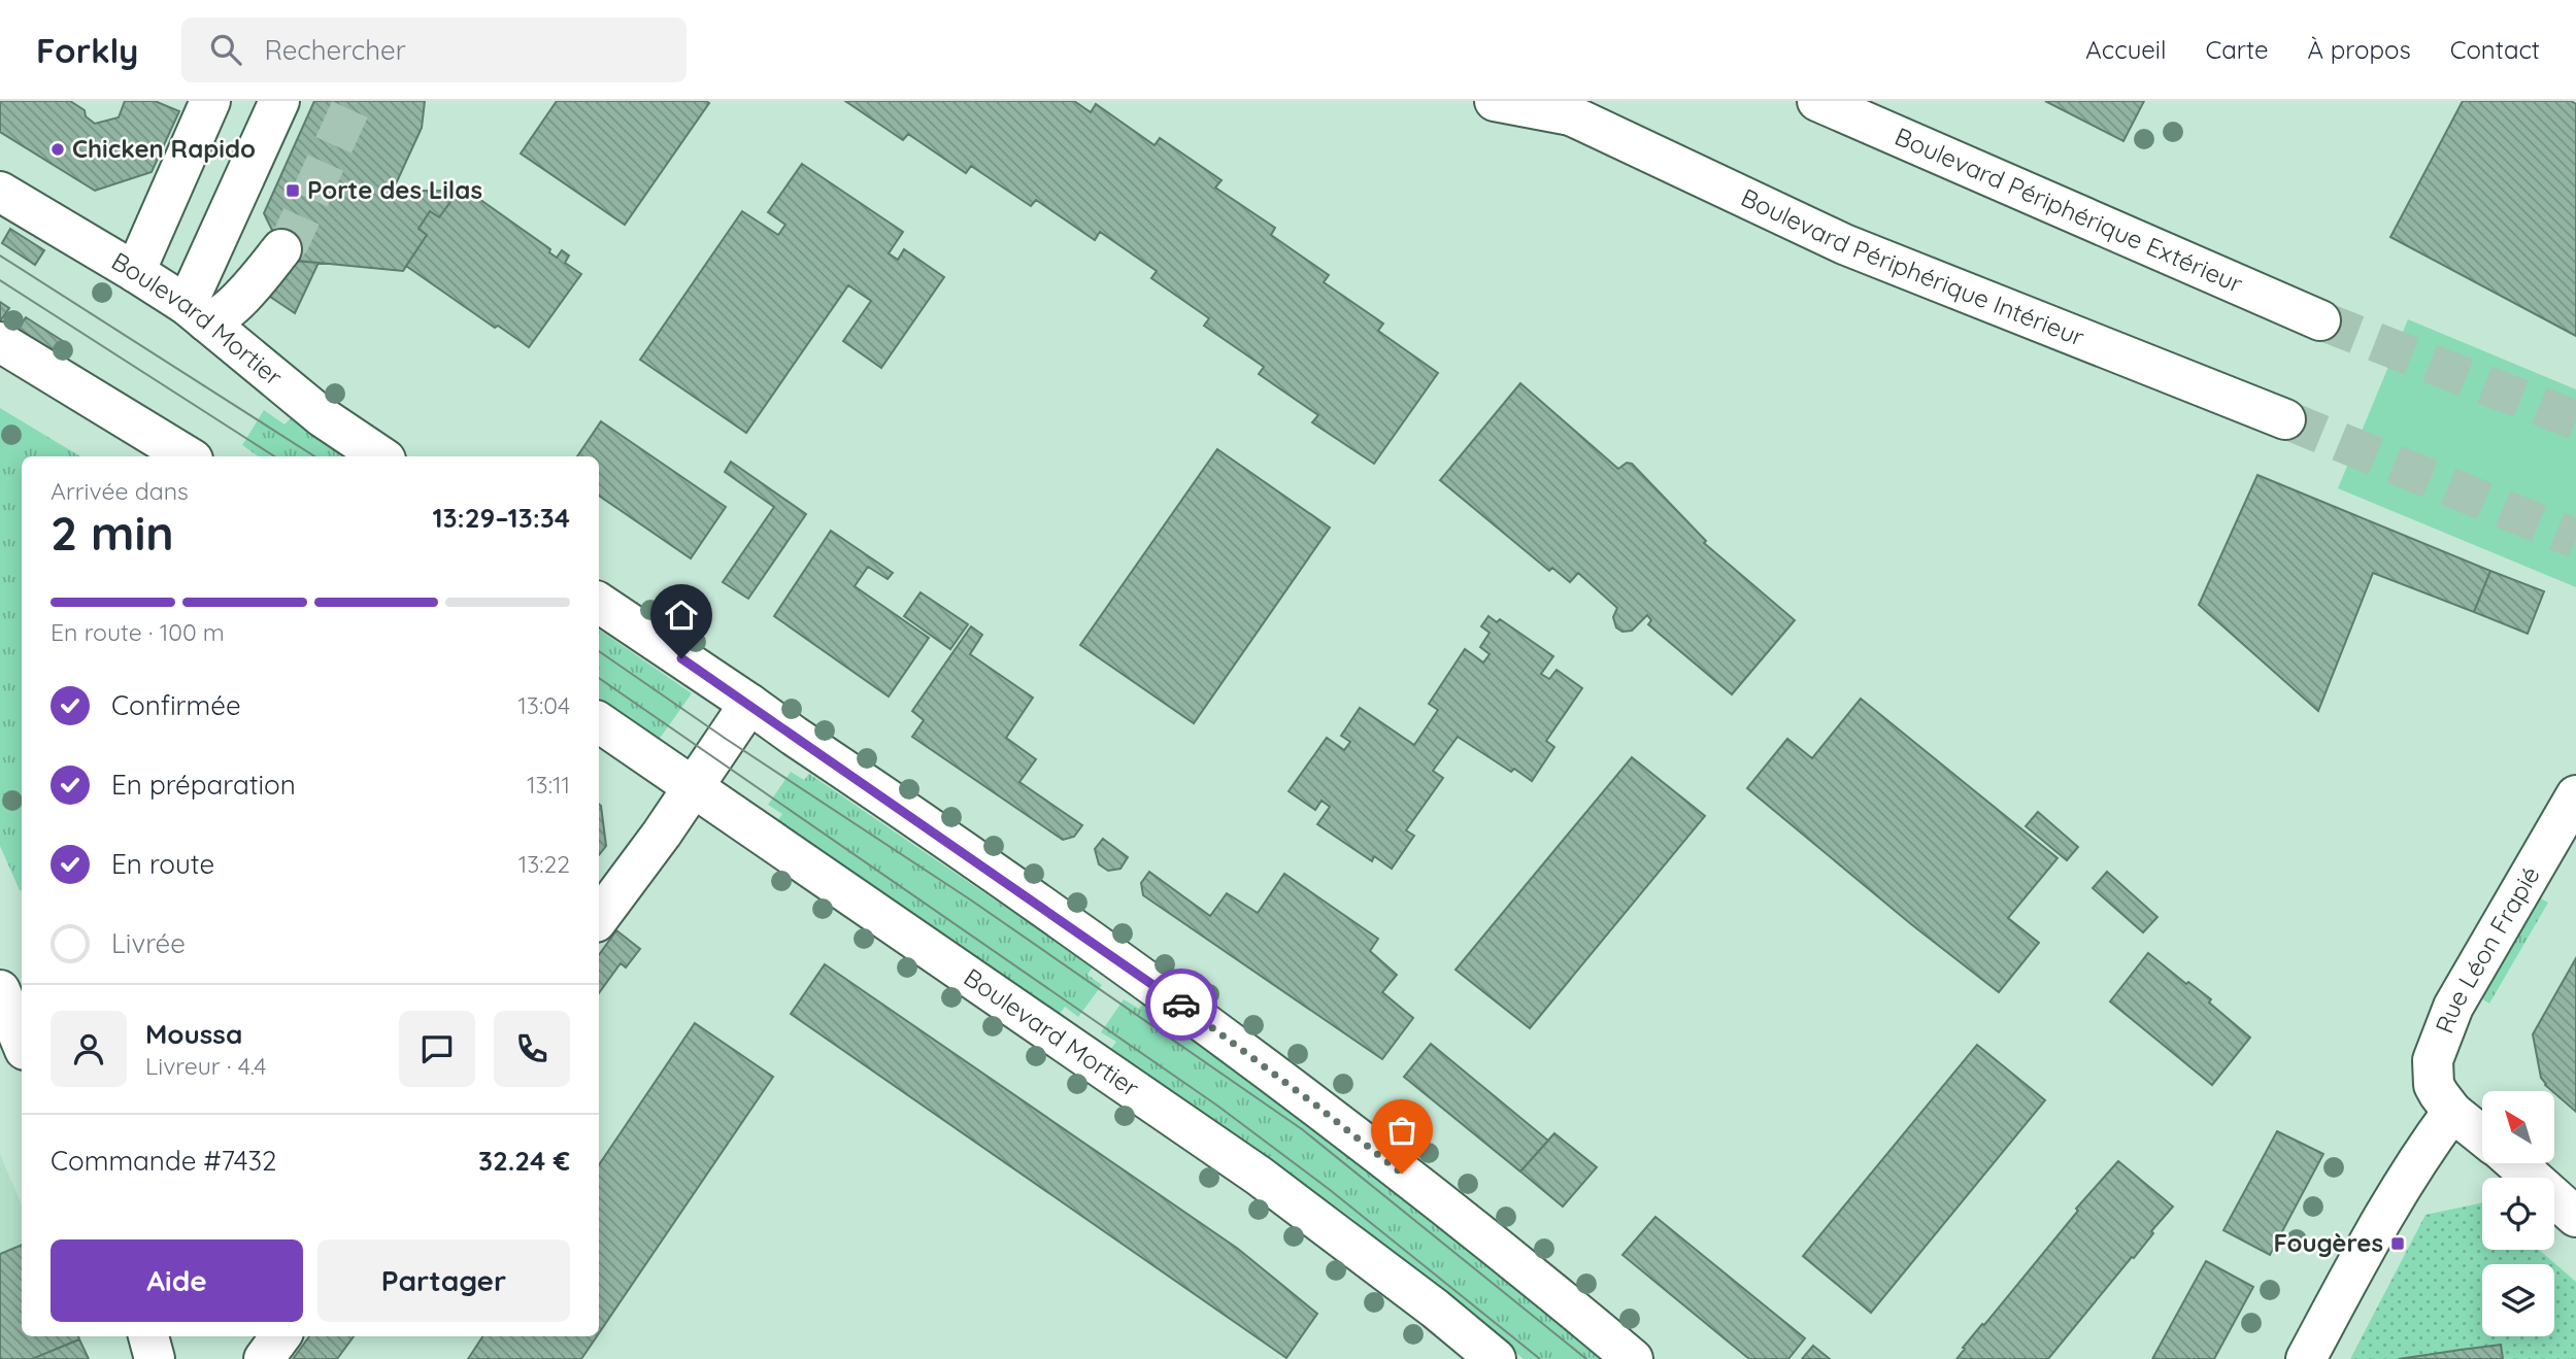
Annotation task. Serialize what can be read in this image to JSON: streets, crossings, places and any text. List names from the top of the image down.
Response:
{
  "streets": {
    "main road": [
      "Boulevard Périphérique Extérieur",
      "Boulevard Périphérique Intérieur",
      "Boulevard Mortier",
      "Rue Léon Frapié"
    ]
  },
  "places": {
    "other": ["Chicken Rapido"],
    "transit": ["Porte des Lilas", "Fougères"]
  },
  "north": "top left",
  "page": {
    "header": "Forkly",
    "search": "Rechercher",
    "nav": [
      "Accueil",
      "Carte",
      "À propos",
      "Contact"
    ],
    "heading": ["2 min", "Arrivée dans", "13:29–13:34"],
    "panel": [
      "Moussa",
      "Livreur · 4.4",
      "Commande #7432",
      "32.24 €"
    ],
    "bar": "En route · 100 m",
    "list": [
      ["Confirmée", "13:04"],
      ["En préparation", "13:11"],
      ["En route", "13:22"],
      "Livrée"
    ],
    "buttons": ["Aide", "Partager"]
  }
}
